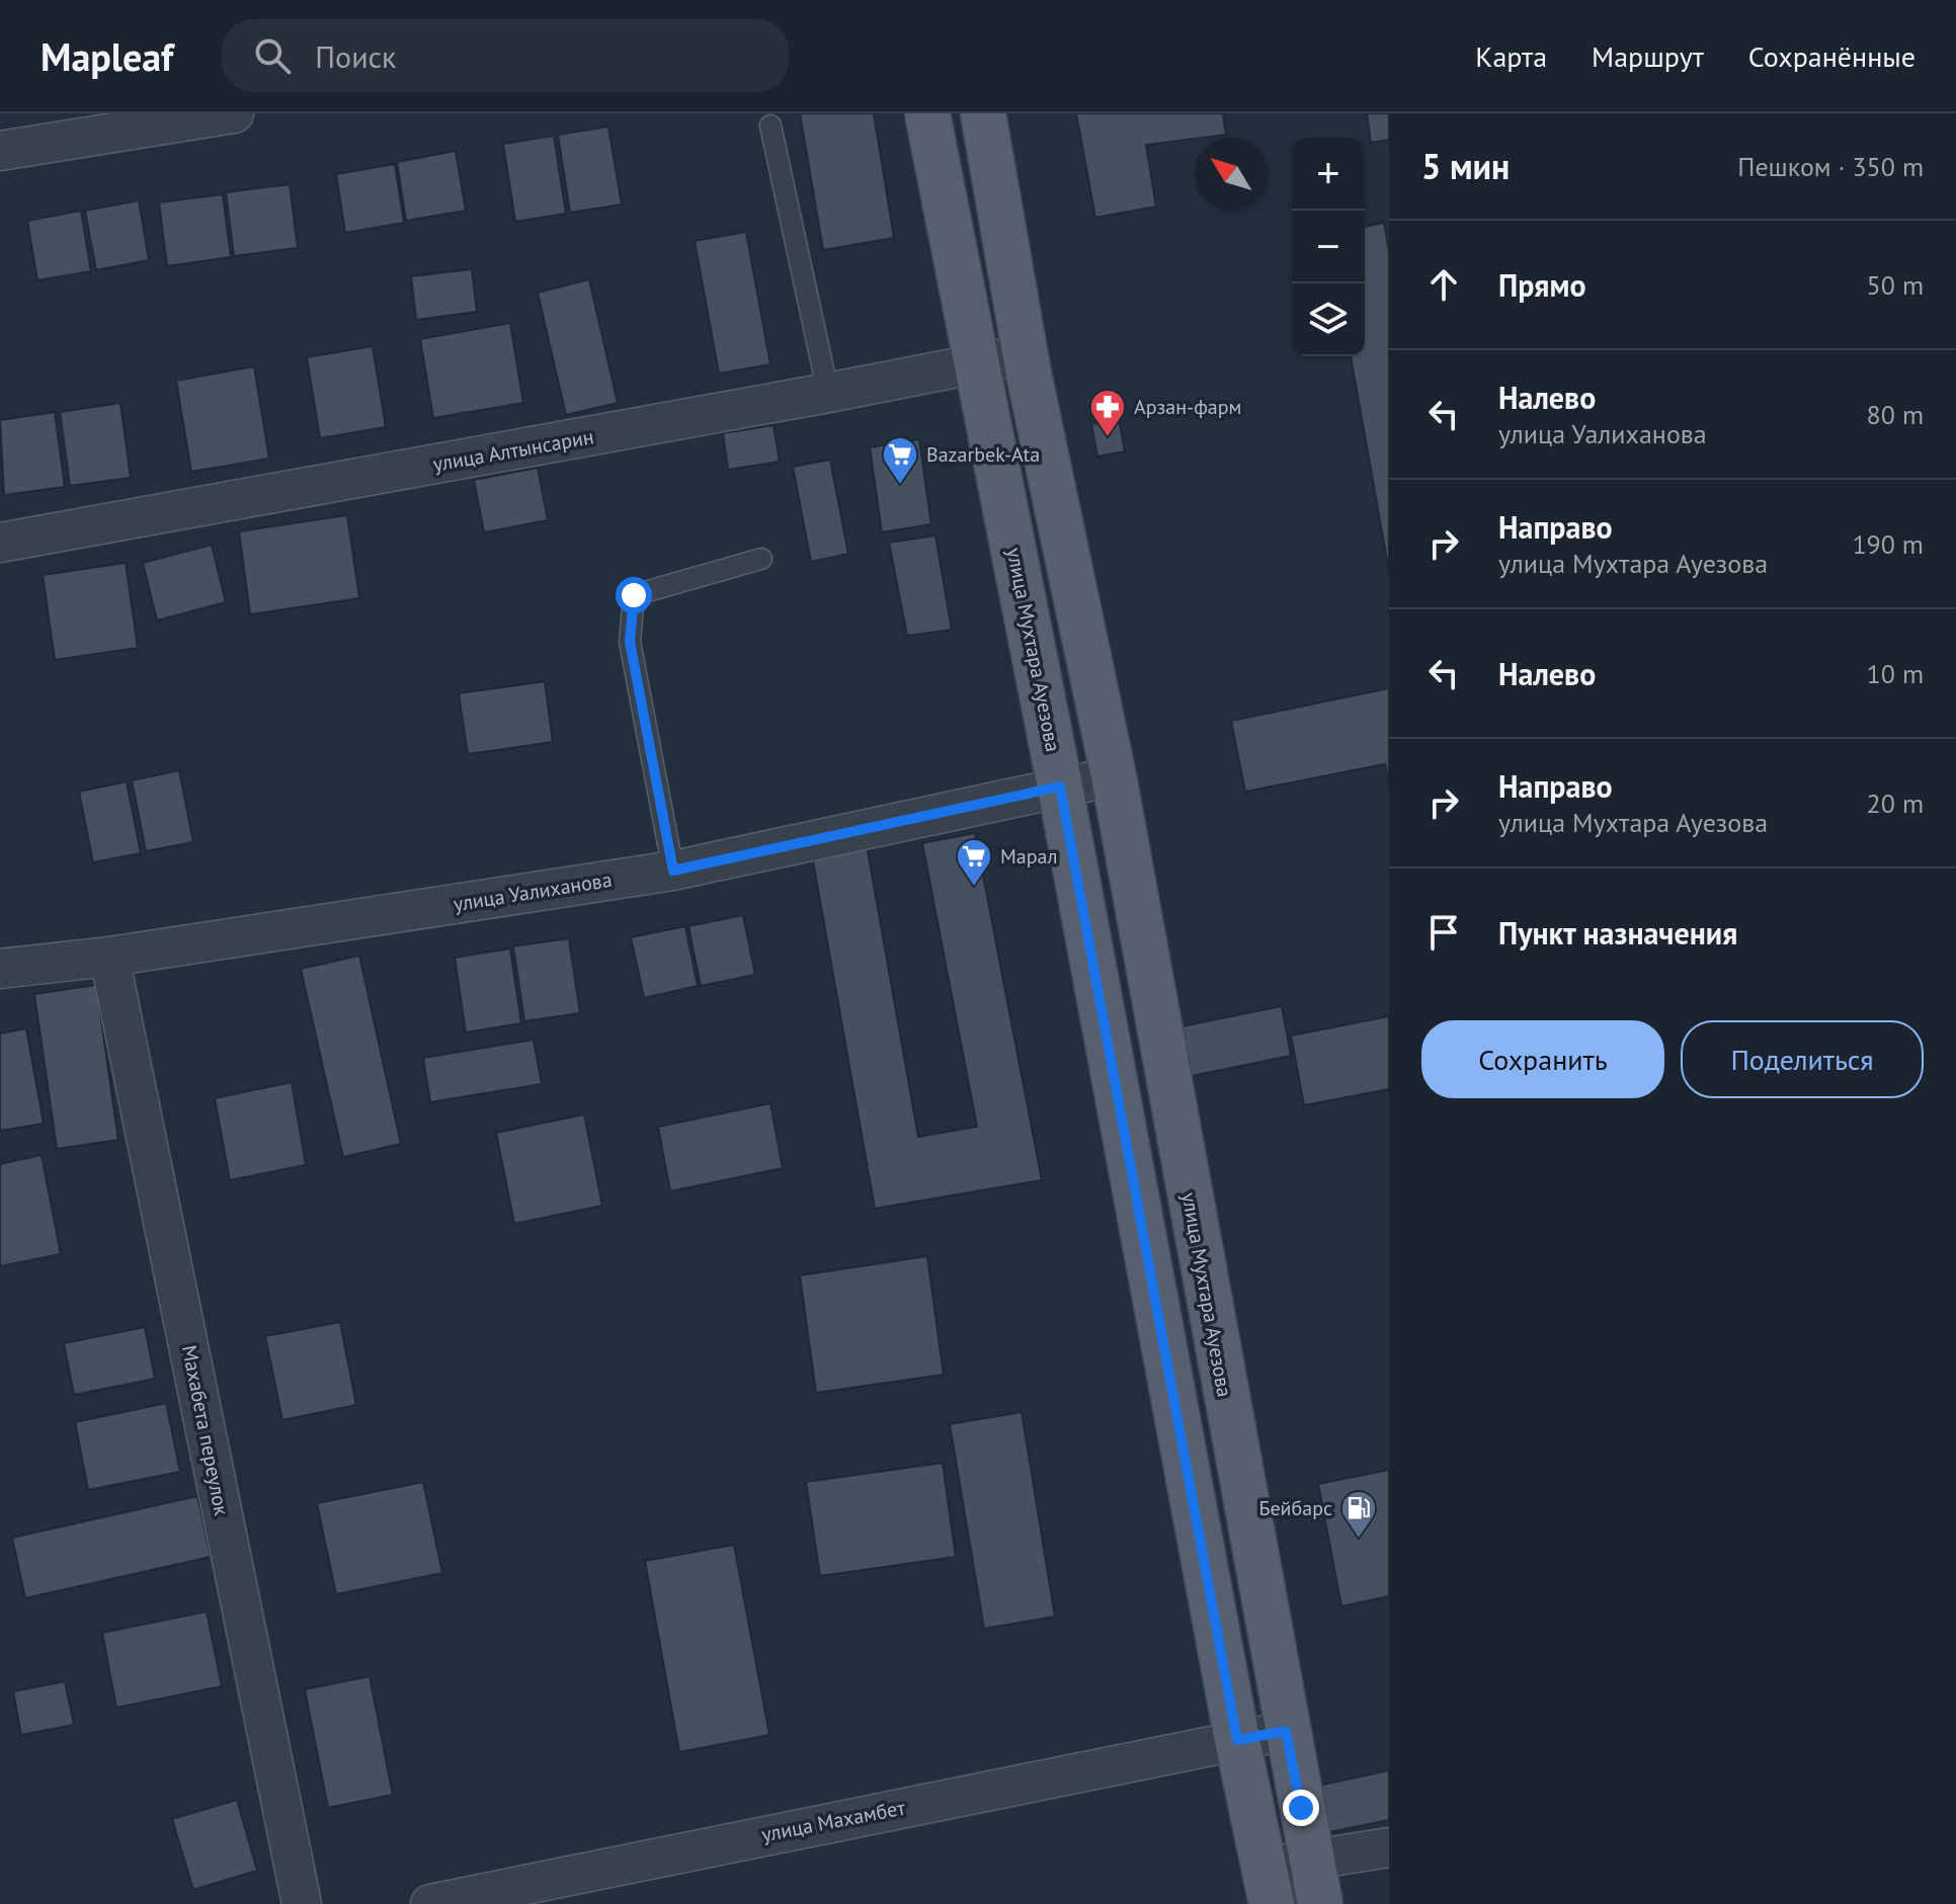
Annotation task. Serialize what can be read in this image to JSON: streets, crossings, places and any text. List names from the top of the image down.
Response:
{
  "streets": {
    "main road": ["улица Мухтара Ауезова"],
    "street": [
      "улица Алтынсарин",
      "улица Уалиханова",
      "Махабета переулок",
      "улица Махамбет"
    ]
  },
  "crossings": [
    ["улица Алтынсарин", "улица Мухтара Ауезова"],
    ["улица Мухтара Ауезова", "улица Уалиханова"],
    ["улица Мухтара Ауезова", "улица Махамбет"],
    ["улица Уалиханова", "Махабета переулок"]
  ],
  "places": {
    "pharmacy": ["Арзан-фарм"],
    "supermarket": ["Bazarbek-Ata", "Марал"],
    "fuel station": ["Бейбарс"]
  },
  "north": "top left",
  "page": {
    "header": "Mapleaf",
    "search": "Поиск",
    "nav": ["Карта", "Маршрут", "Сохранённые"],
    "heading": ["5 мин", "Пешком · 350 m"],
    "map_buttons": ["+", "−"],
    "list": [
      ["Прямо", "50 m"],
      ["Налево", "улица Уалиханова", "80 m"],
      ["Направо", "улица Мухтара Ауезова", "190 m"],
      ["Налево", "10 m"],
      ["Направо", "улица Мухтара Ауезова", "20 m"],
      "Пункт назначения"
    ],
    "buttons": ["Сохранить", "Поделиться"]
  }
}
